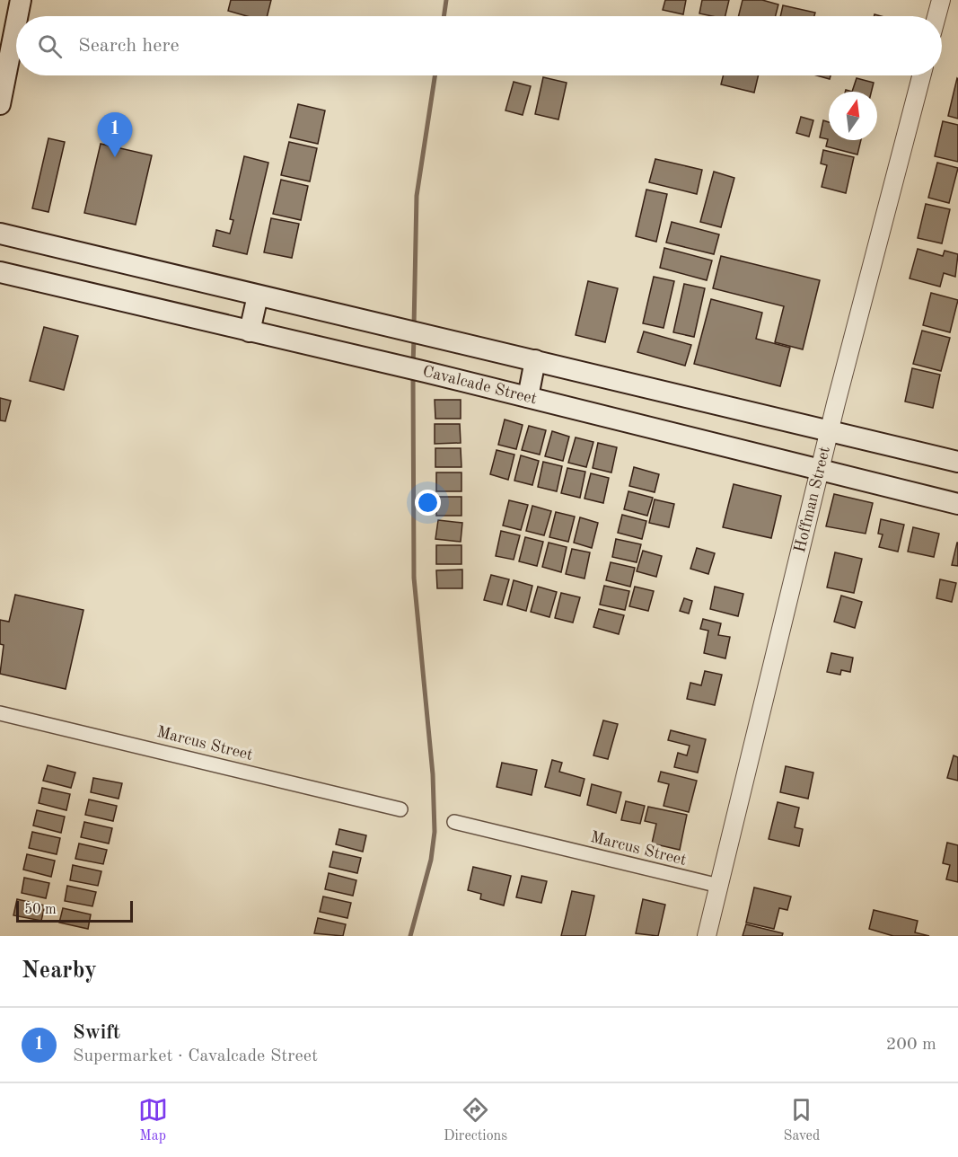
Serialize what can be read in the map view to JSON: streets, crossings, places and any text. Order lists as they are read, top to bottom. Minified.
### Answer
{"streets":{"main road":["Cavalcade Street"],"street":["Hoffman Street","Marcus Street"]},"crossings":[["Cavalcade Street","Hoffman Street"],["Hoffman Street","Marcus Street"]],"scale_bar":"50 m","north":"top","page":{"search":"Search here","pins":"1","scale":"50 m","heading":"Nearby","list":[{"mark":"1","name":"Swift","note":"Supermarket · Cavalcade Street","value":"200 m"}],"nav":["Map","Directions","Saved"]}}
